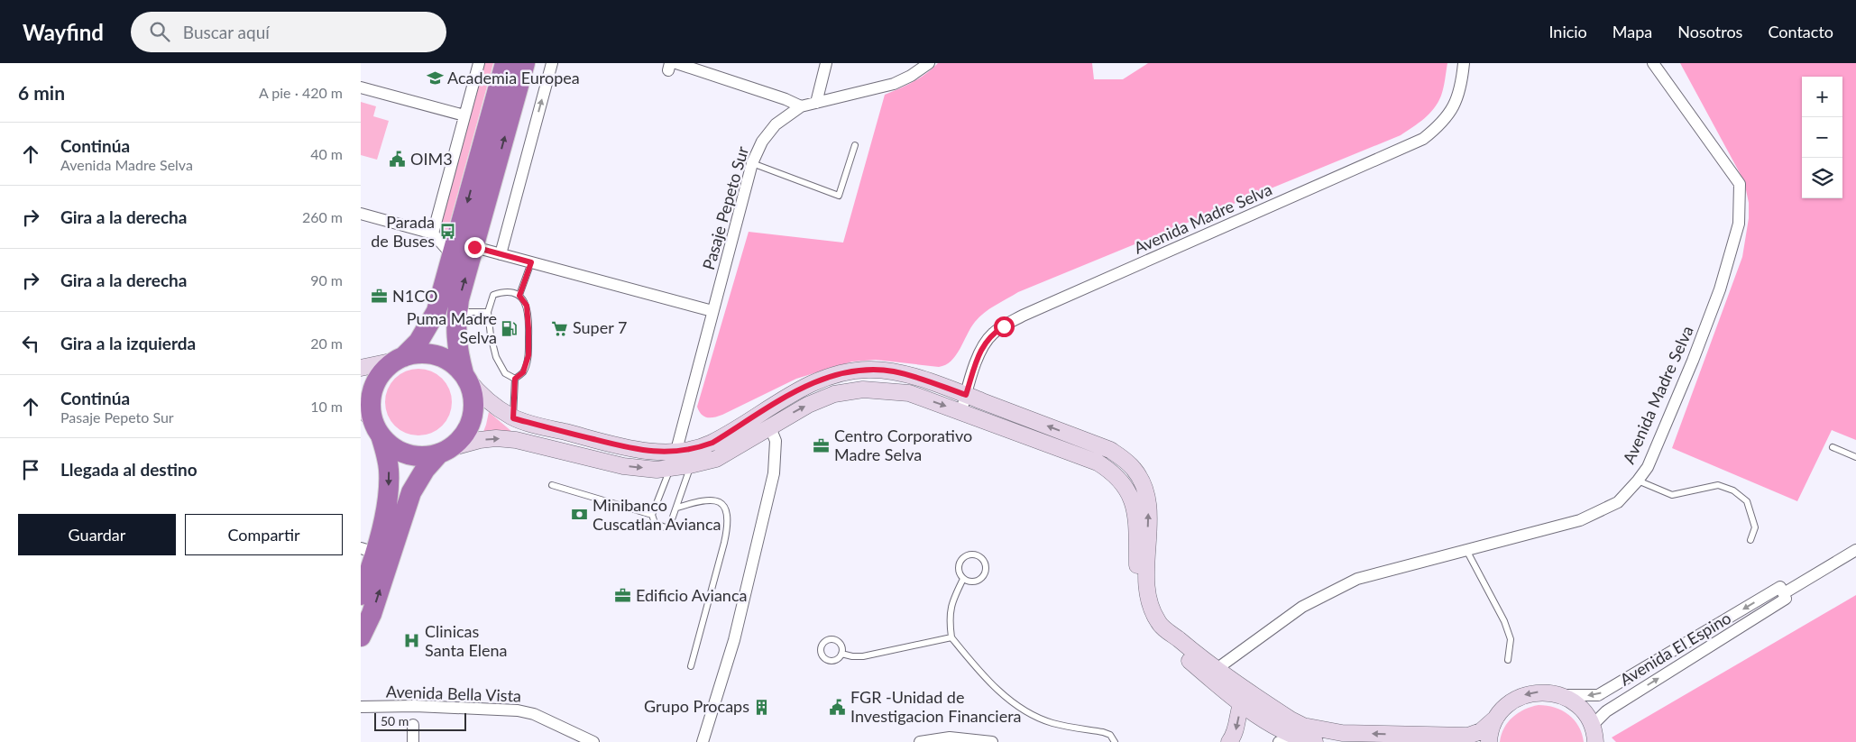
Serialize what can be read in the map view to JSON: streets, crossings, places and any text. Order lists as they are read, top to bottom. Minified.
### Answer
{"streets":{"street":["Pasaje Pepeto Sur","Avenida Madre Selva","Avenida El Espino","Avenida Bella Vista"]},"places":{"school or university":["Academia Europea"],"public building":["OIM3","FGR -Unidad de Investigacion Financiera"],"bus stop":["Parada de Buses"],"office":["N1CO","Centro Corporativo Madre Selva","Edificio Avianca"],"fuel station":["Puma Madre Selva"],"supermarket":["Super 7"],"bank":["Minibanco Cuscatlan Avianca"],"hospital":["Clinicas Santa Elena"],"building":["Grupo Procaps"]},"scale_bar":"50 m","page":{"header":"Wayfind","search":"Buscar aquí","nav":["Inicio","Mapa","Nosotros","Contacto"],"heading":["6 min","A pie · 420 m"],"map_buttons":["+","−"],"list":[["Continúa","Avenida Madre Selva","40 m"],["Gira a la derecha","260 m"],["Gira a la derecha","90 m"],["Gira a la izquierda","20 m"],["Continúa","Pasaje Pepeto Sur","10 m"],"Llegada al destino"],"buttons":["Guardar","Compartir"],"scale":"50 m"}}
